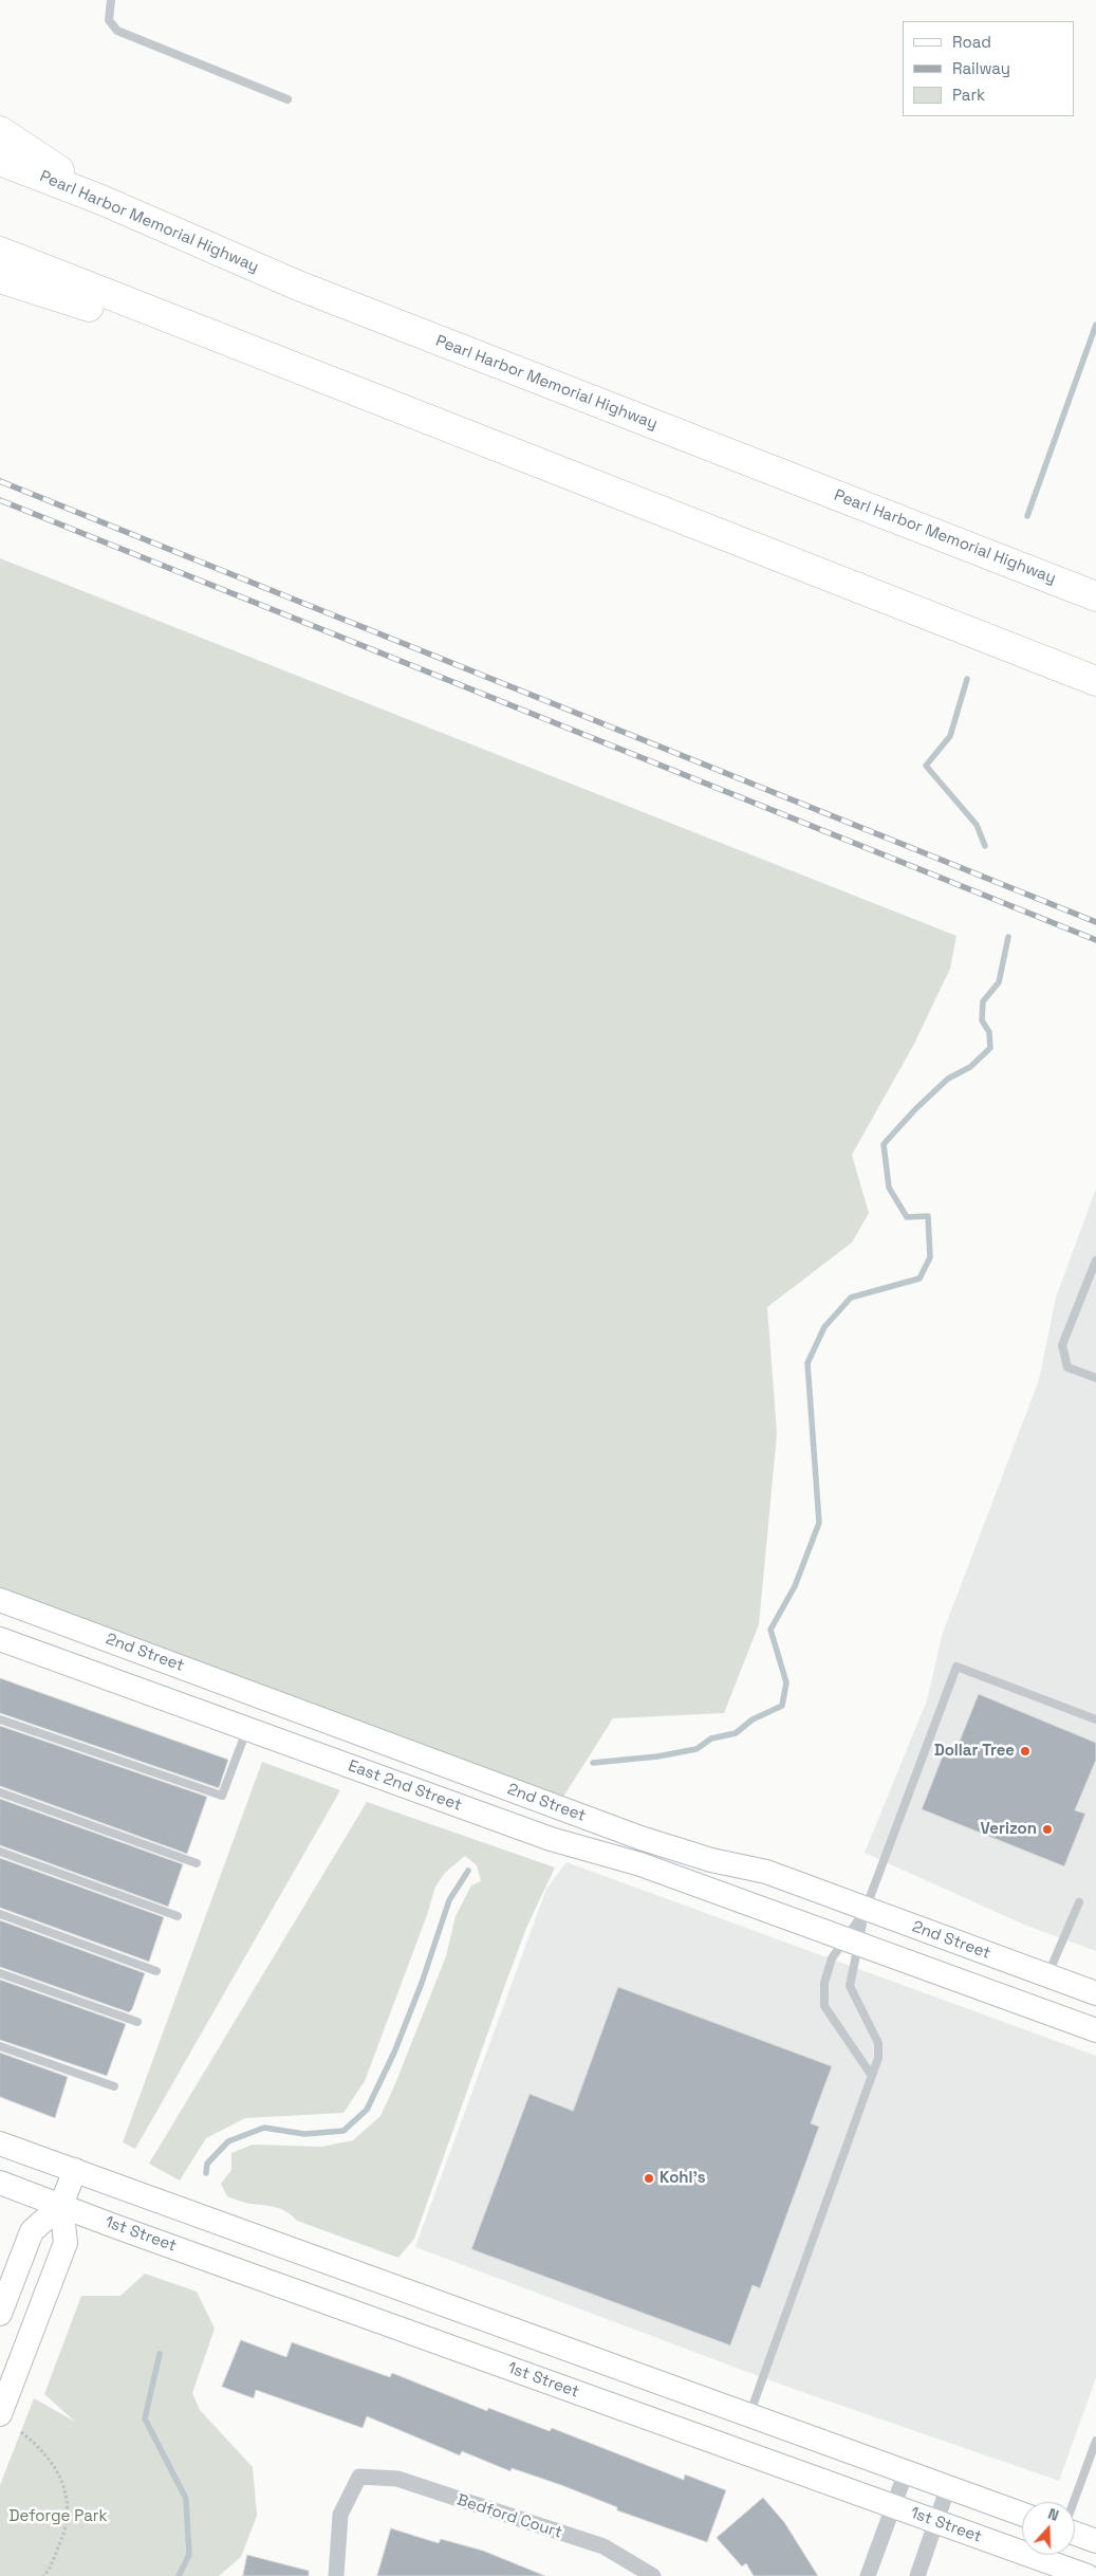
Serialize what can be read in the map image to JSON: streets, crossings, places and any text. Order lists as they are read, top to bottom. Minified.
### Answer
{"streets":{"highway":["Pearl Harbor Memorial Highway"],"street":["2nd Street","East 2nd Street","1st Street","Bedford Court"]},"parks":["Deforge Park"],"places":["Dollar Tree","Verizon","Kohl's"],"legend":["Road","Railway","Park"],"north":"top"}
